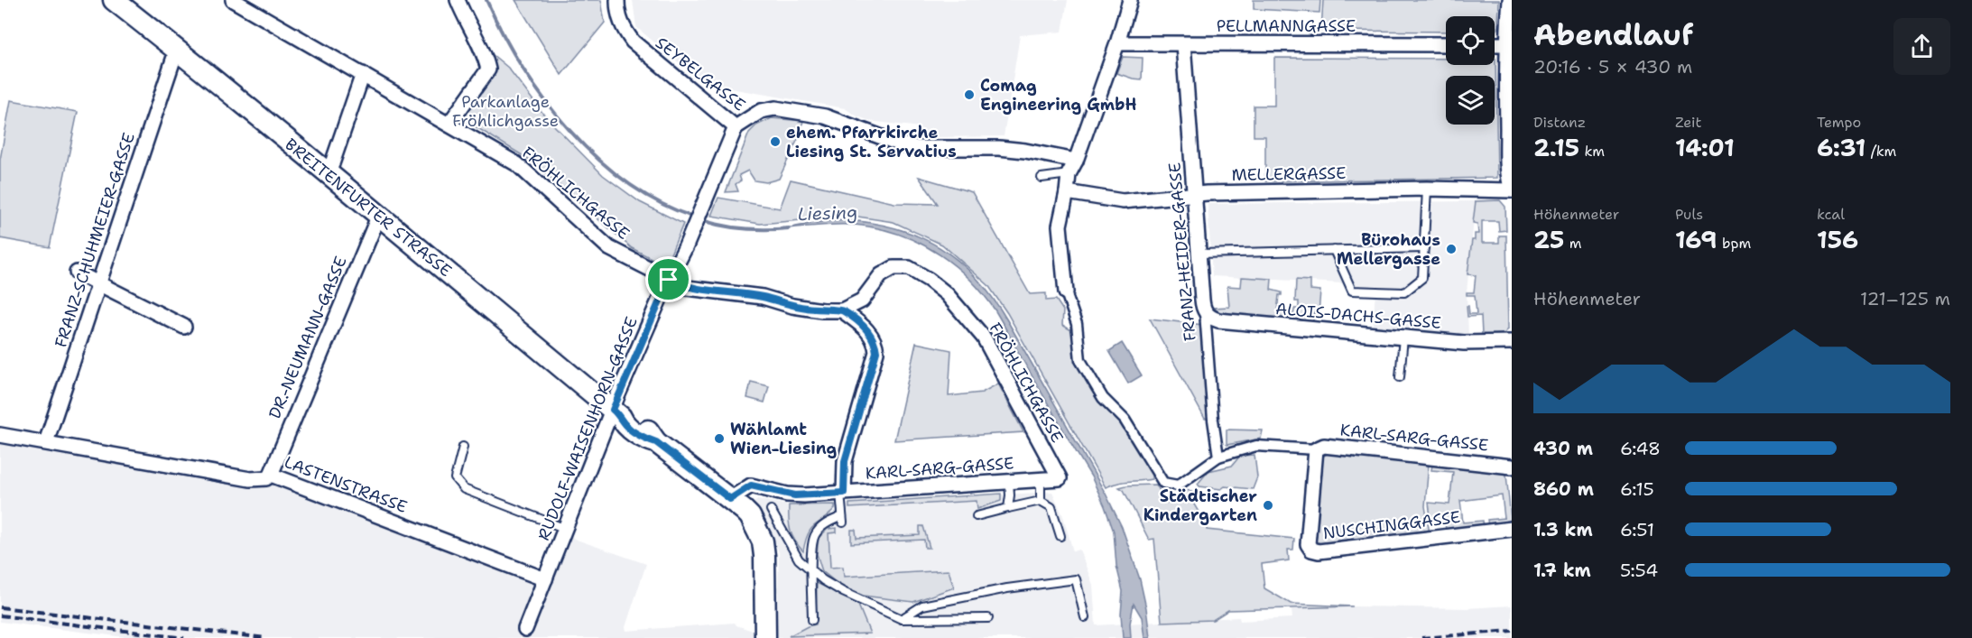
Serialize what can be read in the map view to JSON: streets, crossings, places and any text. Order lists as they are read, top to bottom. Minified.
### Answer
{"streets":{"main road":["BREITENFURTER STRASSE"],"street":["PELLMANNGASSE","SEYBELGASSE","MELLERGASSE","FRÖHLICHGASSE","FRANZ-SCHUHMEIER-GASSE","FRANZ-HEIDER-GASSE","ALOIS-DACHS-GASSE","DR.-NEUMANN-GASSE","RUDOLF-WAISENHORN-GASSE","KARL-SARG-GASSE","LASTENSTRASSE","NUSCHINGGASSE"]},"crossings":[["PELLMANNGASSE","FRANZ-HEIDER-GASSE"],["SEYBELGASSE","RUDOLF-WAISENHORN-GASSE"],["MELLERGASSE","FRANZ-HEIDER-GASSE"],["FRÖHLICHGASSE","RUDOLF-WAISENHORN-GASSE"],["FRÖHLICHGASSE","KARL-SARG-GASSE"],["BREITENFURTER STRASSE","FRANZ-SCHUHMEIER-GASSE"],["BREITENFURTER STRASSE","DR.-NEUMANN-GASSE"],["BREITENFURTER STRASSE","RUDOLF-WAISENHORN-GASSE"],["BREITENFURTER STRASSE","KARL-SARG-GASSE"],["FRANZ-SCHUHMEIER-GASSE","LASTENSTRASSE"],["FRANZ-HEIDER-GASSE","ALOIS-DACHS-GASSE"],["FRANZ-HEIDER-GASSE","KARL-SARG-GASSE"],["DR.-NEUMANN-GASSE","LASTENSTRASSE"],["RUDOLF-WAISENHORN-GASSE","LASTENSTRASSE"],["KARL-SARG-GASSE","NUSCHINGGASSE"]],"water":["Liesing"],"parks":["Parkanlage Fröhlichgasse"],"places":["Comag Engineering GmbH","ehem. Pfarrkirche Liesing St. Servatius","Bürohaus Mellergasse","Wählamt Wien-Liesing","Städtischer Kindergarten"],"page":{"heading":["Abendlauf","20:16 · 5 × 430 m"],"stats":[["Distanz","2.15 km"],["Zeit","14:01"],["Tempo","6:31 /km"],["Höhenmeter","25 m"],["Puls","169 bpm"],["kcal","156"]],"chart":["Höhenmeter","121–125 m"],"list":[{"name":"430 m","note":"6:48"},{"name":"860 m","note":"6:15"},{"name":"1.3 km","note":"6:51"},{"name":"1.7 km","note":"5:54"}]}}
